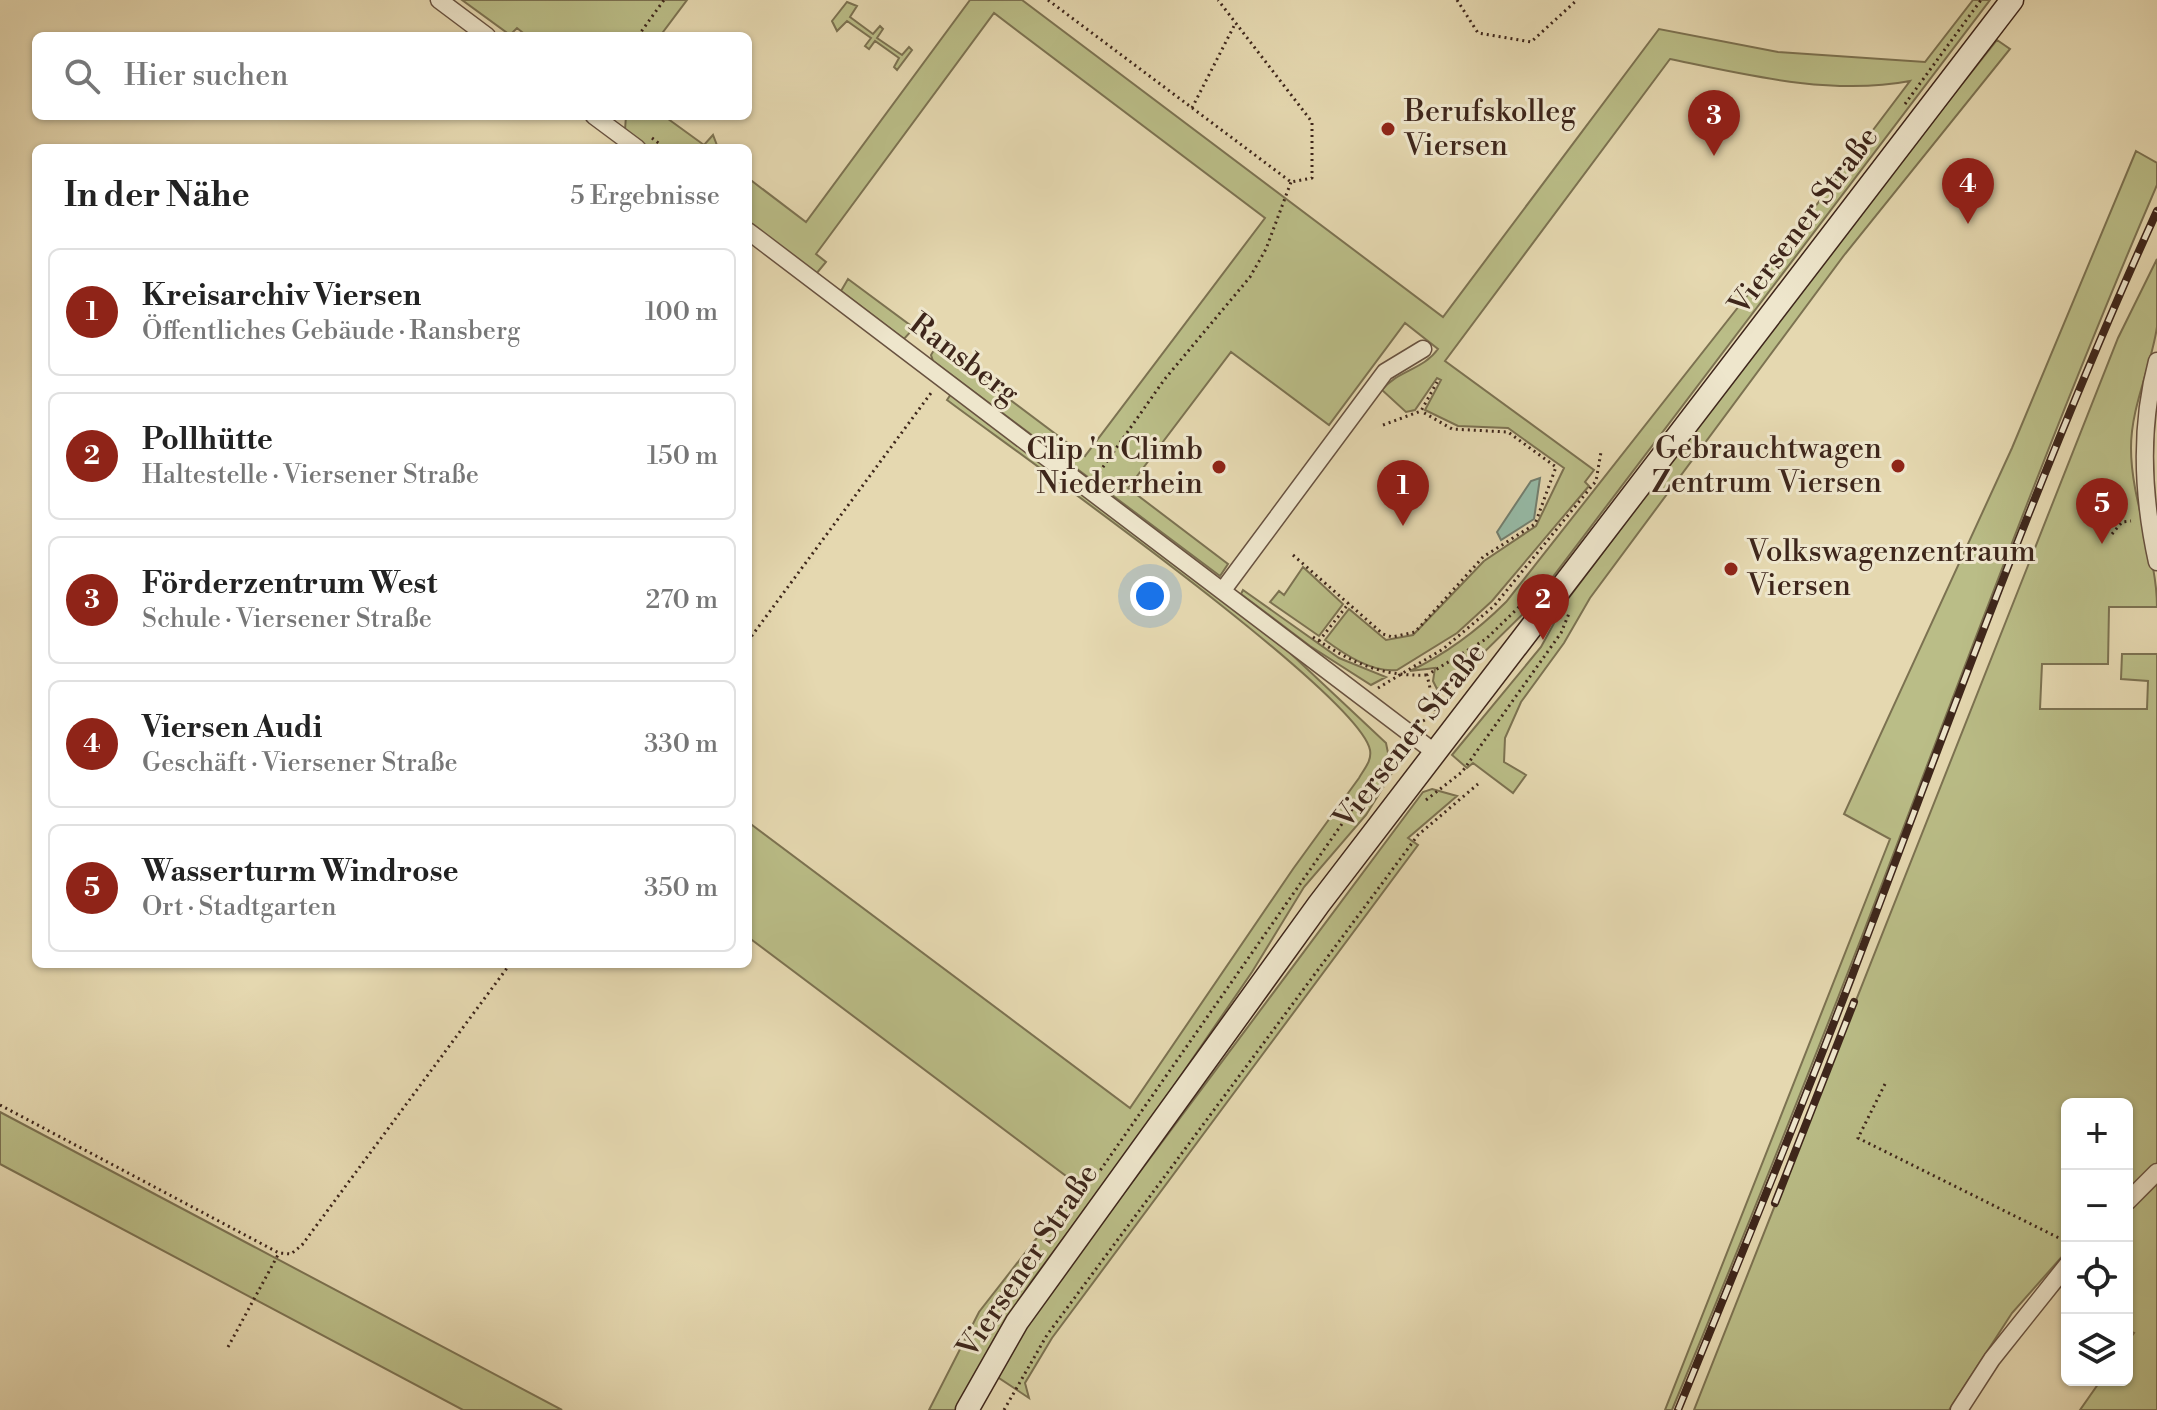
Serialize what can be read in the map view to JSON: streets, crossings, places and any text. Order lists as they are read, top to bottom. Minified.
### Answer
{"streets":{"main road":["Viersener Straße"],"street":["Ransberg"]},"crossings":[["Viersener Straße","Ransberg"]],"places":["Berufskolleg Viersen","Gebrauchtwagen Zentrum Viersen","Clip 'n Climb Niederrhein","Volkswagenzentraum Viersen"],"page":{"search":"Hier suchen","pins":["3","4","1","5","2"],"heading":["In der Nähe","5 Ergebnisse"],"list":[{"mark":"1","name":"Kreisarchiv Viersen","note":"Öffentliches Gebäude · Ransberg","value":"100 m"},{"mark":"2","name":"Pollhütte","note":"Haltestelle · Viersener Straße","value":"150 m"},{"mark":"3","name":"Förderzentrum West","note":"Schule · Viersener Straße","value":"270 m"},{"mark":"4","name":"Viersen Audi","note":"Geschäft · Viersener Straße","value":"330 m"},{"mark":"5","name":"Wasserturm Windrose","note":"Ort · Stadtgarten","value":"350 m"}],"map_buttons":["+","−"]}}
